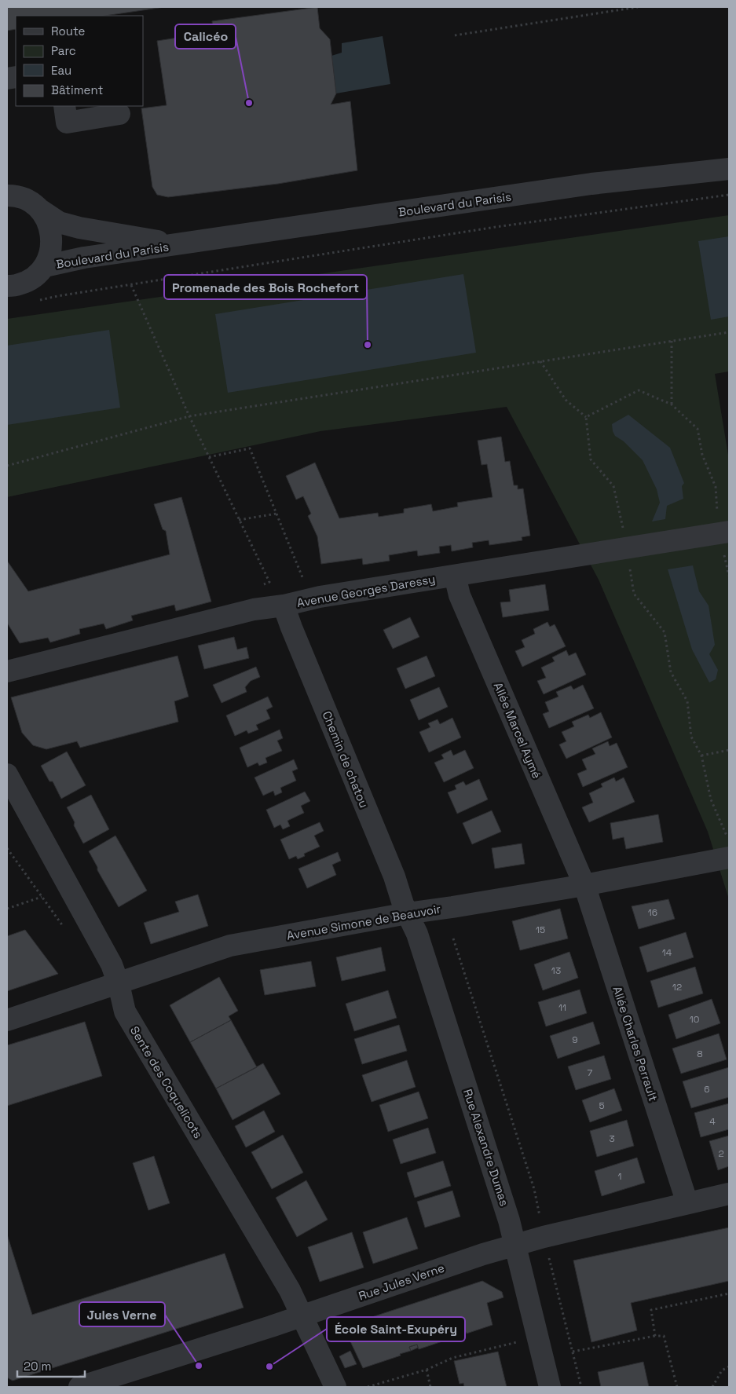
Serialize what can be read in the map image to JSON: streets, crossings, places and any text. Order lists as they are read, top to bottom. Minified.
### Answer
{"streets":{"street":["Boulevard du Parisis","Avenue Georges Daressy","Allée Marcel Aymé","Chemin de chatou","Avenue Simone de Beauvoir","Allée Charles Perrault","Sente des Coquelicots","Rue Alexandre Dumas","Rue Jules Verne"]},"crossings":[["Avenue Georges Daressy","Allée Marcel Aymé"],["Avenue Georges Daressy","Chemin de chatou"],["Allée Marcel Aymé","Avenue Simone de Beauvoir"],["Allée Marcel Aymé","Allée Charles Perrault"],["Chemin de chatou","Avenue Simone de Beauvoir"],["Chemin de chatou","Rue Alexandre Dumas"],["Avenue Simone de Beauvoir","Allée Charles Perrault"],["Avenue Simone de Beauvoir","Sente des Coquelicots"],["Avenue Simone de Beauvoir","Rue Alexandre Dumas"],["Allée Charles Perrault","Rue Jules Verne"],["Sente des Coquelicots","Rue Jules Verne"],["Rue Alexandre Dumas","Rue Jules Verne"]],"places":["Calicéo","Promenade des Bois Rochefort","Jules Verne","École Saint-Exupéry"],"house_numbers":["16","15","14","13","12","11","10","9","8","7","6","5","4","3","2","1"],"legend":["Route","Parc","Eau","Bâtiment"],"scale_bar":"20 m"}
